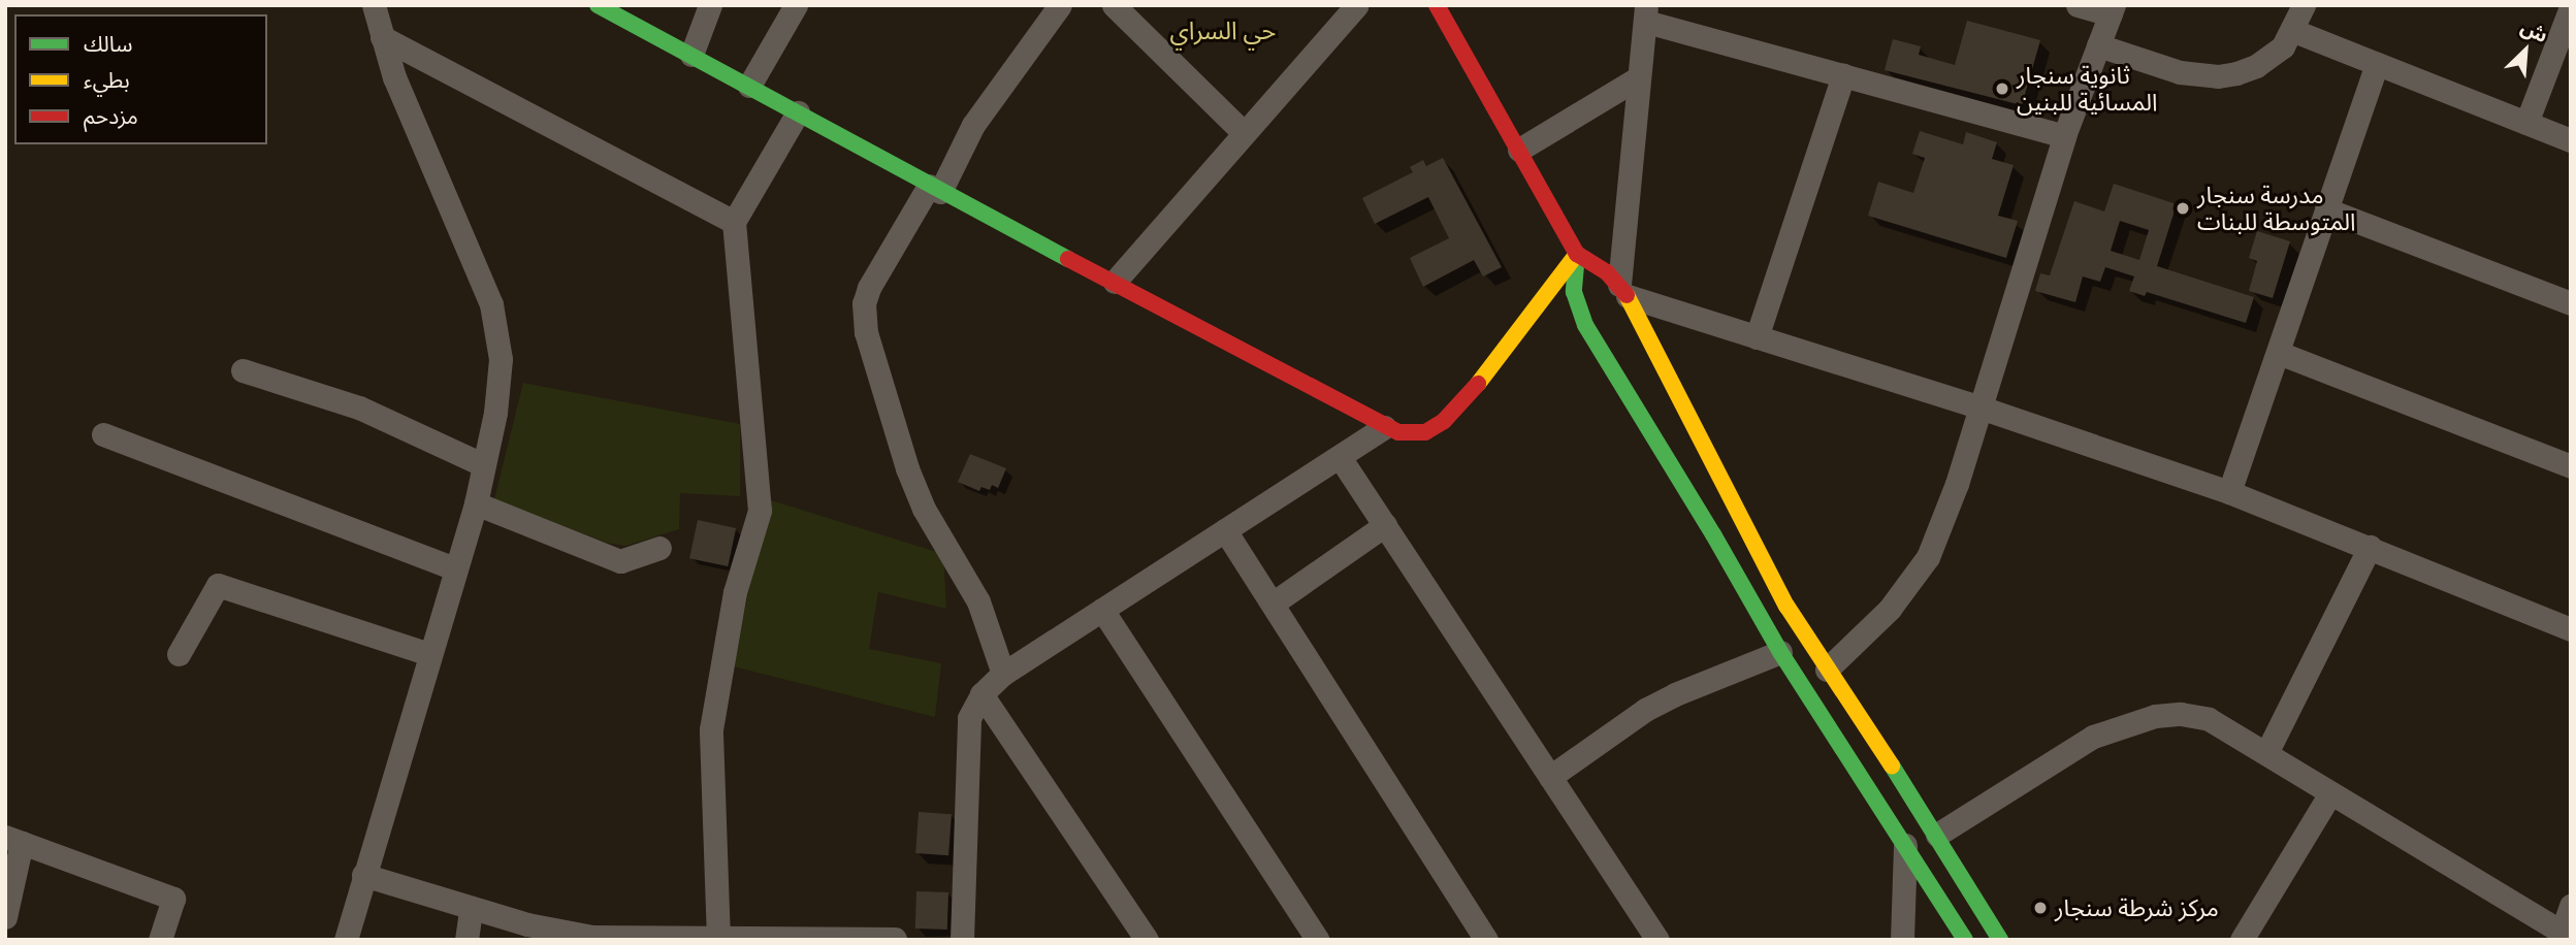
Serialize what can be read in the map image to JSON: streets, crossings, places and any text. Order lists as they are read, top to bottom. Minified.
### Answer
{"districts":["حي السراي"],"places":["ثانوية سنجار المسائية للبنين","مدرسة سنجار المتوسطة للبنات","مركز شرطة سنجار"],"legend":["سالك","بطيء","مزدحم"],"north":"top right"}
